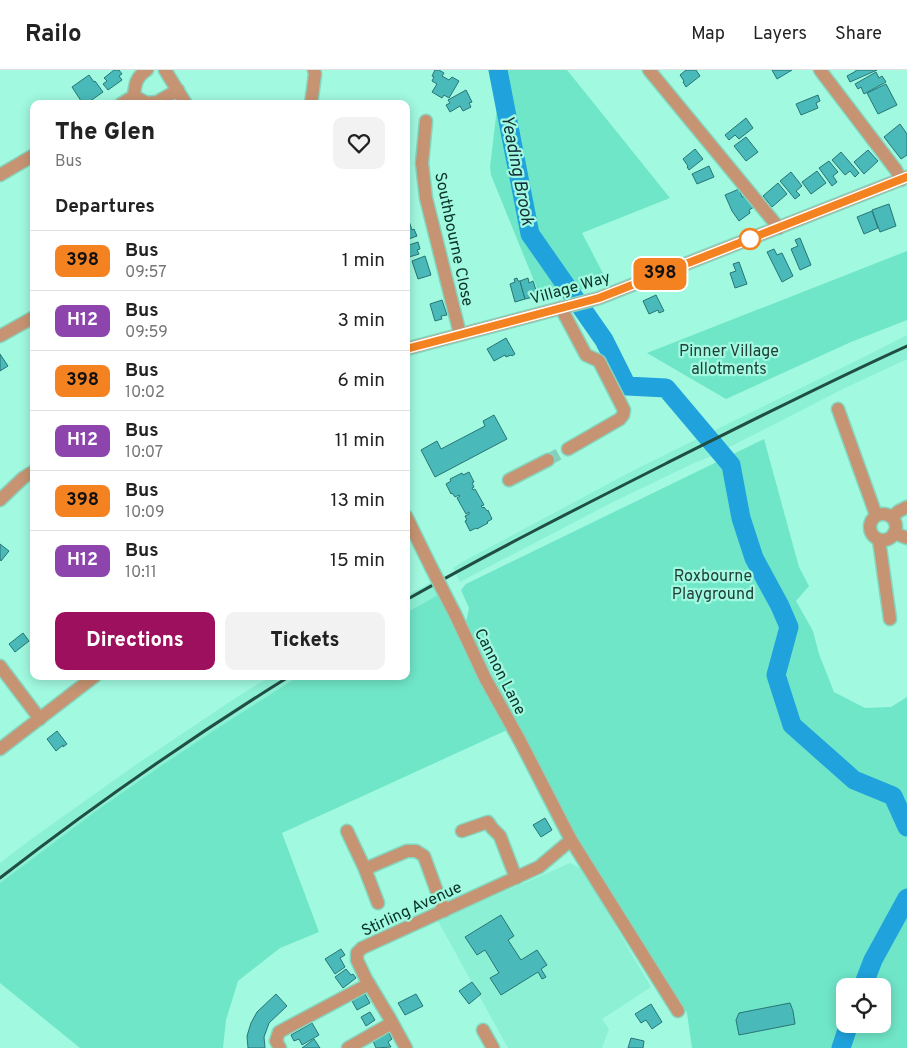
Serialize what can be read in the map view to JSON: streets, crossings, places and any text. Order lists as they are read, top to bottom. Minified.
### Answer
{"streets":{"street":["Southbourne Close","Village Way","Cannon Lane","Stirling Avenue"]},"crossings":[["Southbourne Close","Village Way"],["Cannon Lane","Stirling Avenue"]],"water":["Yeading Brook"],"parks":["Pinner Village allotments","Roxbourne Playground"],"lines":["bus line 398"],"page":{"header":"Railo","nav":["Map","Layers","Share"],"on_map":"398","heading":[["The Glen","Bus"],"Departures"],"list":[{"mark":"398","name":"Bus","note":"09:57","value":"1 min"},{"mark":"H12","name":"Bus","note":"09:59","value":"3 min"},{"mark":"398","name":"Bus","note":"10:02","value":"6 min"},{"mark":"H12","name":"Bus","note":"10:07","value":"11 min"},{"mark":"398","name":"Bus","note":"10:09","value":"13 min"},{"mark":"H12","name":"Bus","note":"10:11","value":"15 min"}],"buttons":["Directions","Tickets"]}}
